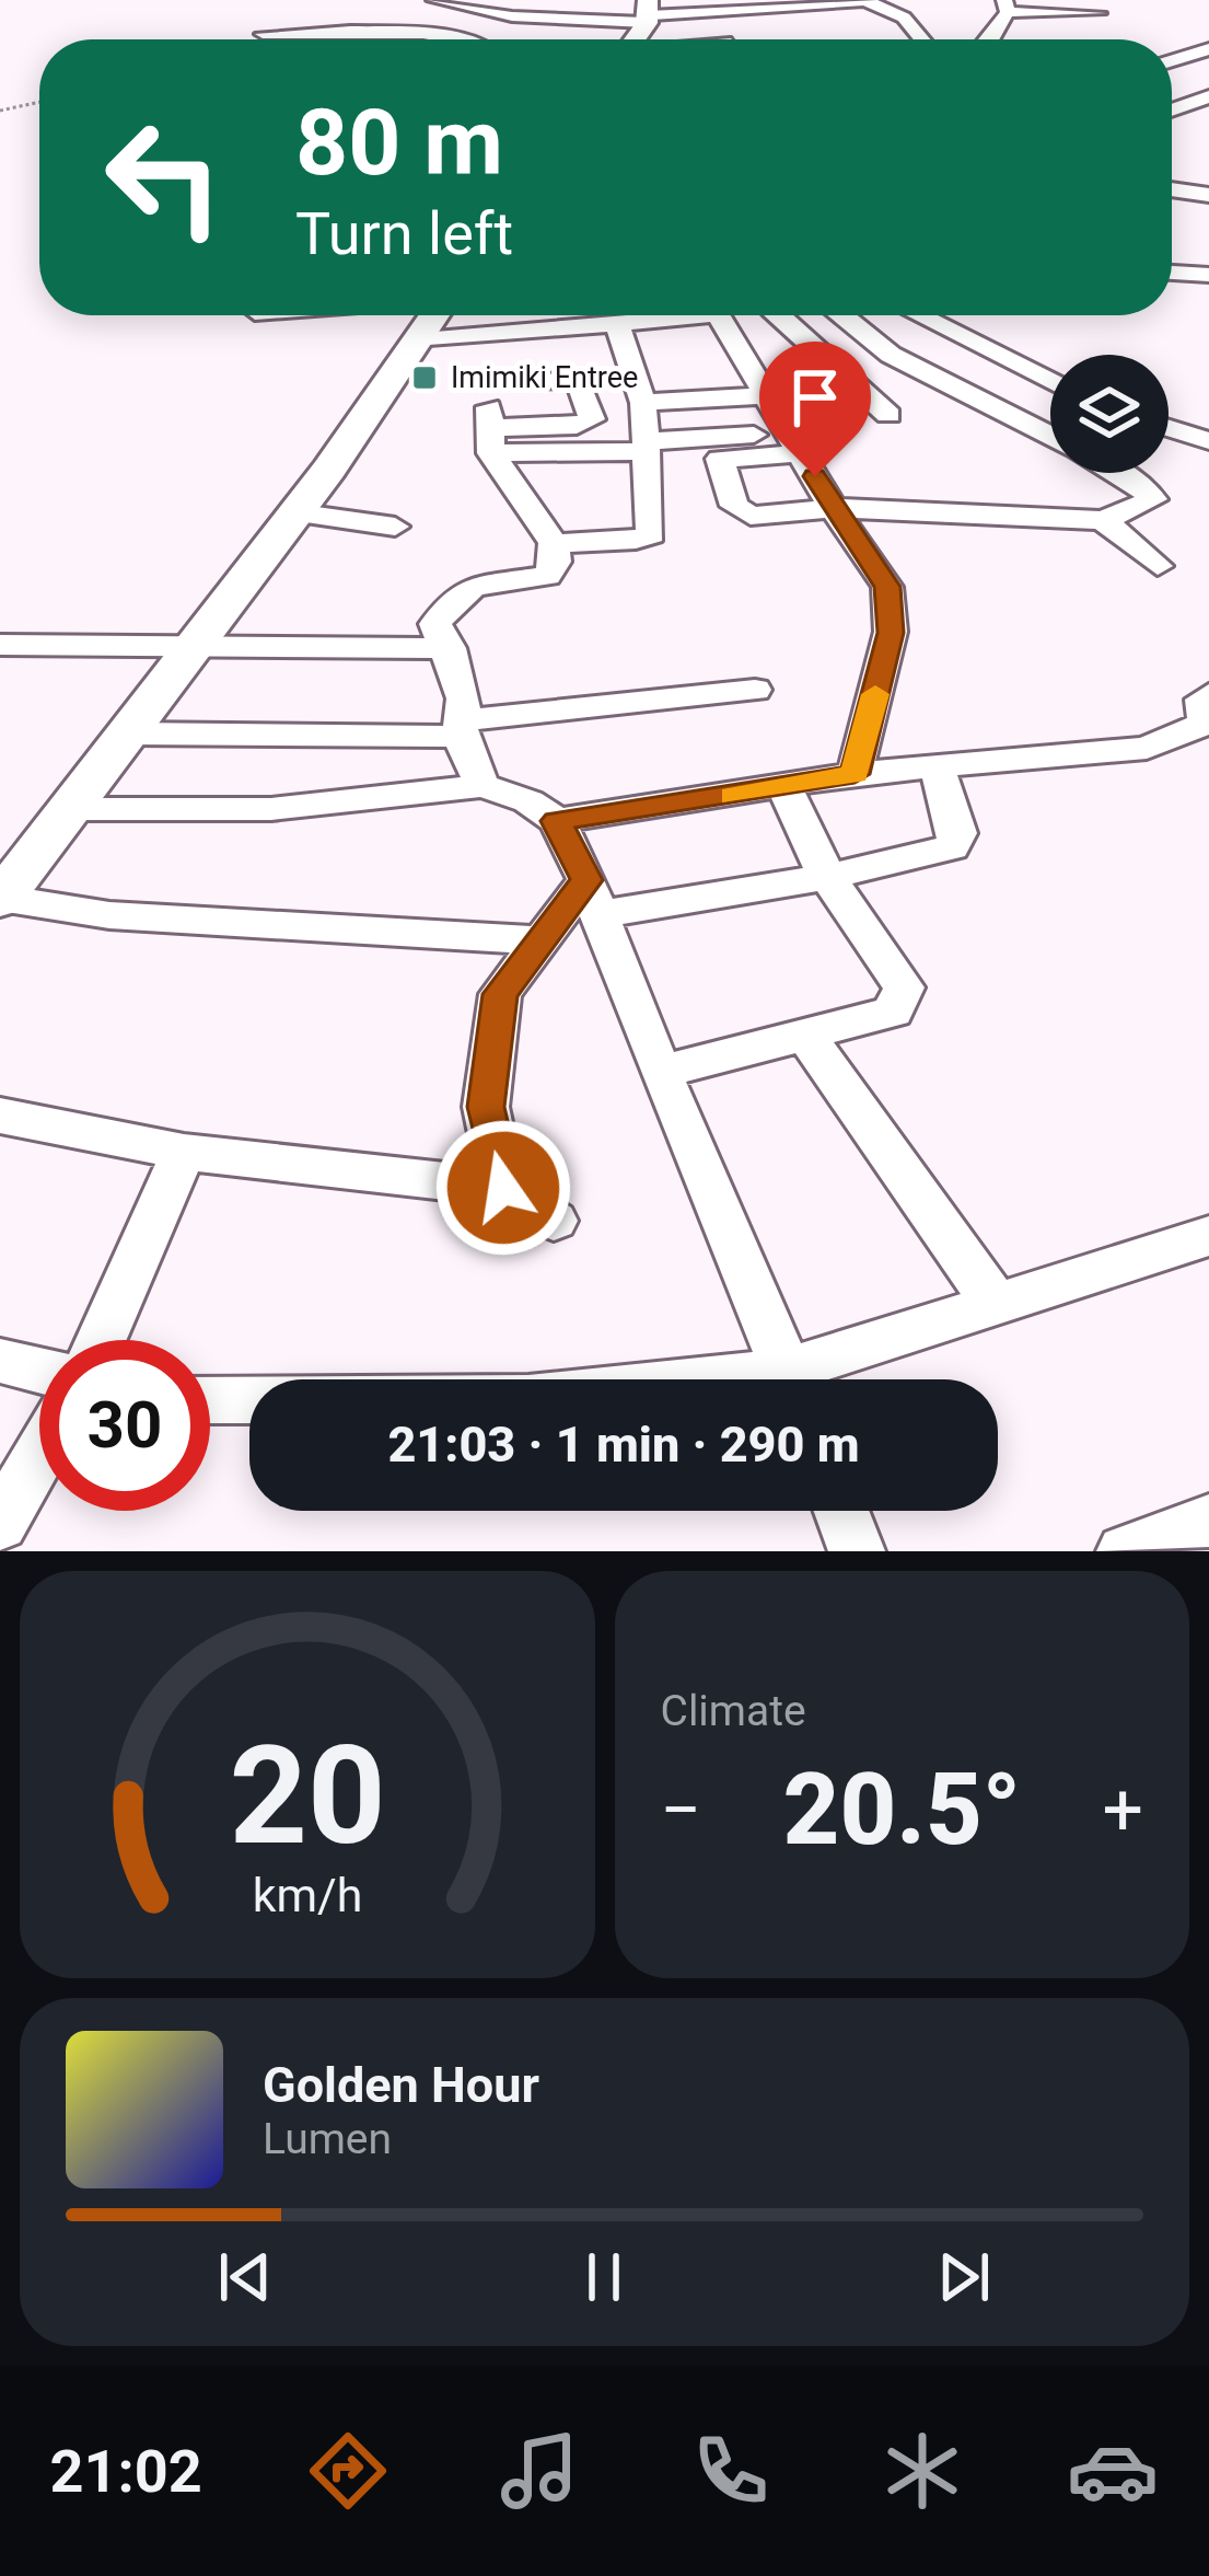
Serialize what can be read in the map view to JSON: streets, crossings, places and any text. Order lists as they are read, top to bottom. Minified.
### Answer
{"places":{"transit":["Imimiki Entree"]},"page":{"turn":["80 m","Turn left"],"limit":"30","trip":"21:03 · 1 min · 290 m","tile":"Climate","heat":["−","20.5°","+"],"song":["Golden Hour","Lumen"],"tabs":"21:02","gauge":["20","km/h"]}}
